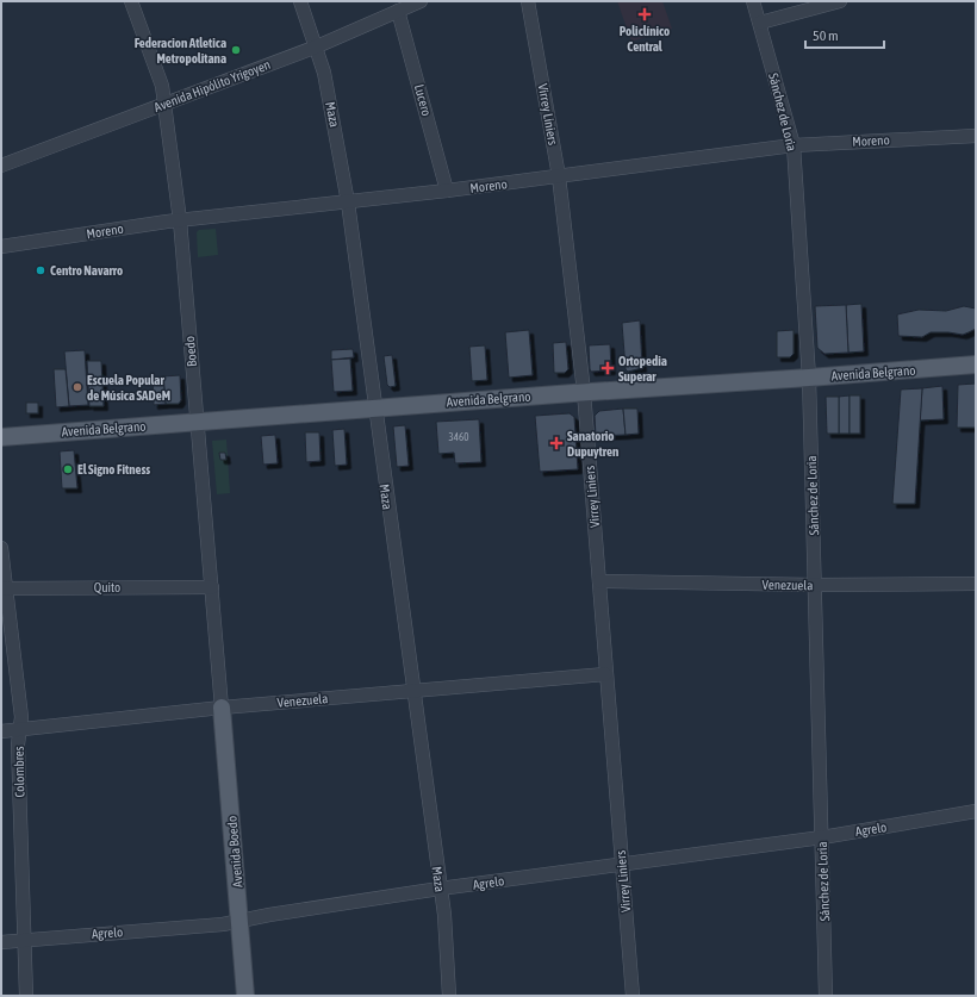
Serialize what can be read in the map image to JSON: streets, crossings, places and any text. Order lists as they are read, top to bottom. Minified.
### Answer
{"streets":{"main road":["Avenida Belgrano","Avenida Boedo"],"street":["Avenida Hipólito Yrigoyen","Lucero","Sánchez de Loria","Maza","Virrey Liniers","Moreno","Boedo","Venezuela","Quito","Colombres","Agrelo"]},"crossings":[["Avenida Hipólito Yrigoyen","Lucero"],["Avenida Hipólito Yrigoyen","Maza"],["Avenida Hipólito Yrigoyen","Boedo"],["Lucero","Moreno"],["Sánchez de Loria","Moreno"],["Sánchez de Loria","Avenida Belgrano"],["Sánchez de Loria","Venezuela"],["Sánchez de Loria","Agrelo"],["Maza","Moreno"],["Maza","Avenida Belgrano"],["Maza","Venezuela"],["Maza","Agrelo"],["Virrey Liniers","Moreno"],["Virrey Liniers","Avenida Belgrano"],["Virrey Liniers","Venezuela"],["Virrey Liniers","Agrelo"],["Moreno","Boedo"],["Boedo","Avenida Belgrano"],["Boedo","Venezuela"],["Boedo","Quito"],["Boedo","Avenida Boedo"],["Venezuela","Colombres"],["Venezuela","Avenida Boedo"],["Quito","Colombres"],["Colombres","Agrelo"],["Agrelo","Avenida Boedo"]],"places":{"health":["Policlínico Central","Ortopedia Superar","Sanatorio Dupuytren"],"other":["Federacion Atletica Metropolitana","Centro Navarro","Escuela Popular de Música SADeM","El Signo Fitness"]},"house_numbers":["3460"],"scale_bar":"50 m"}
